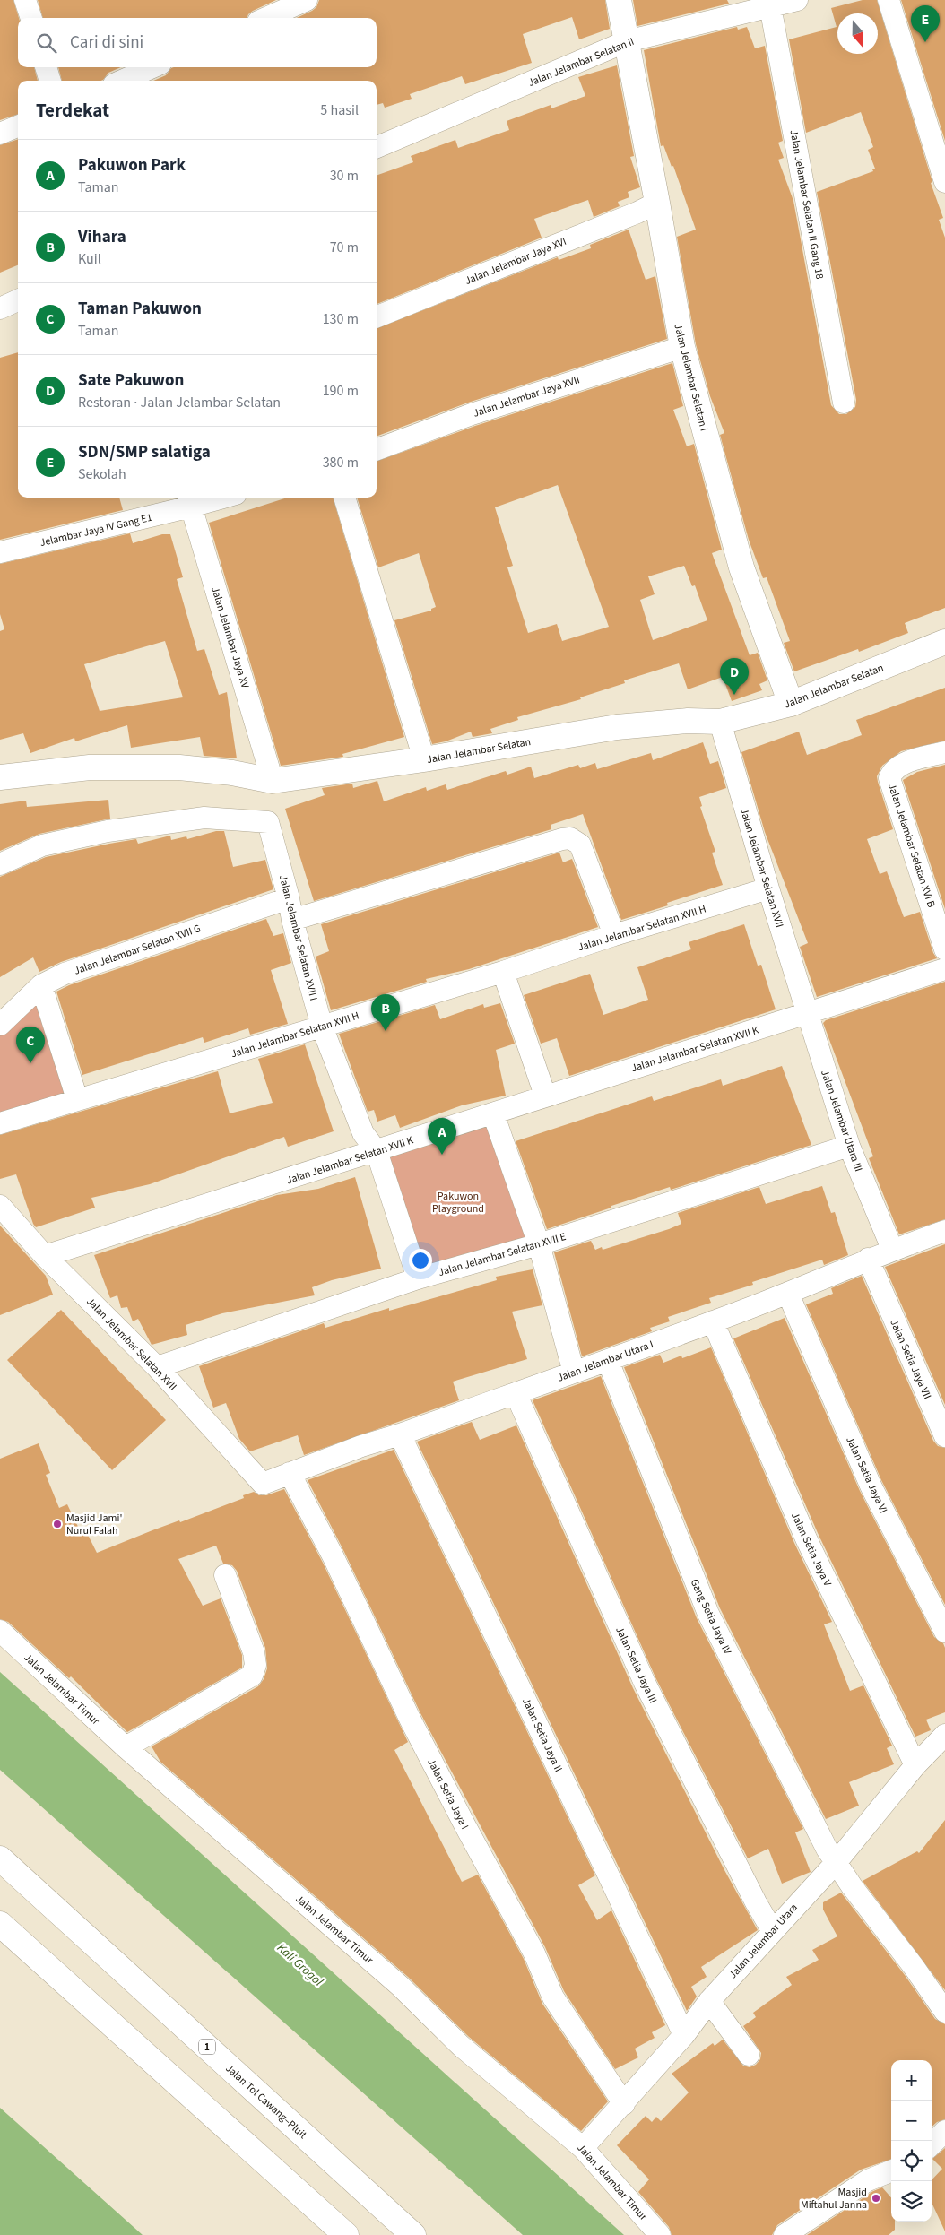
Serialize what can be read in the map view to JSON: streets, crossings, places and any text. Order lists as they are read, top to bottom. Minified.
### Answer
{"streets":{"main road":["Jalan Jelambar Selatan I","Jalan Jelambar Selatan","1","Jalan Tol Cawang–Pluit"],"street":["Jalan Jelambar Selatan II","Jalan Jelambar Selatan II Gang 18","Jalan Jelambar Jaya XVI","Jalan Jelambar Jaya XVII","Jelambar Jaya IV Gang E1","Jalan Jelambar Jaya XV","Jalan Jelambar Selatan XVI B","Jalan Jelambar Selatan XVII","Jalan Jelambar Selatan XVII H","Jalan Jelambar Selatan XVII I","Jalan Jelambar Selatan XVII G","Jalan Jelambar Selatan XVII K","Jalan Jelambar Utara III","Jalan Jelambar Selatan XVII E","Jalan Setia Jaya VII","Jalan Jelambar Utara I","Jalan Setia Jaya VI","Jalan Setia Jaya V","Gang Setia Jaya IV","Jalan Setia Jaya III","Jalan Jelambar Timur","Jalan Setia Jaya II","Jalan Setia Jaya I","Jalan Jelambar Utara"]},"crossings":[["Jalan Jelambar Selatan II","Jalan Jelambar Selatan II Gang 18"],["Jalan Jelambar Selatan II","Jalan Jelambar Selatan I"],["Jalan Jelambar Jaya XVI","Jalan Jelambar Selatan I"],["Jalan Jelambar Selatan I","Jalan Jelambar Jaya XVII"],["Jalan Jelambar Selatan I","Jalan Jelambar Selatan"],["Jelambar Jaya IV Gang E1","Jalan Jelambar Jaya XV"],["Jalan Jelambar Jaya XV","Jalan Jelambar Selatan"],["Jalan Jelambar Selatan","Jalan Jelambar Selatan XVII"],["Jalan Jelambar Selatan XVII","Jalan Jelambar Selatan XVII H"],["Jalan Jelambar Selatan XVII","Jalan Jelambar Selatan XVII K"],["Jalan Jelambar Selatan XVII","Jalan Jelambar Utara III"],["Jalan Jelambar Selatan XVII","Jalan Jelambar Selatan XVII E"],["Jalan Jelambar Selatan XVII","Jalan Jelambar Utara I"],["Jalan Jelambar Selatan XVII H","Jalan Jelambar Selatan XVII I"],["Jalan Jelambar Selatan XVII I","Jalan Jelambar Selatan XVII G"],["Jalan Jelambar Selatan XVII I","Jalan Jelambar Selatan XVII K"],["Jalan Jelambar Selatan XVII I","Jalan Jelambar Selatan XVII E"],["Jalan Jelambar Selatan XVII K","Jalan Jelambar Utara III"],["Jalan Jelambar Utara III","Jalan Jelambar Selatan XVII E"],["Jalan Jelambar Utara III","Jalan Jelambar Utara I"],["Jalan Setia Jaya VII","Jalan Jelambar Utara I"],["Jalan Jelambar Utara I","Jalan Setia Jaya VI"],["Jalan Jelambar Utara I","Jalan Setia Jaya V"],["Jalan Jelambar Utara I","Gang Setia Jaya IV"],["Jalan Jelambar Utara I","Jalan Setia Jaya III"],["Jalan Jelambar Utara I","Jalan Setia Jaya II"],["Jalan Jelambar Utara I","Jalan Setia Jaya I"],["Jalan Setia Jaya V","Jalan Jelambar Utara"],["Gang Setia Jaya IV","Jalan Jelambar Utara"],["Jalan Setia Jaya III","Jalan Jelambar Utara"],["Jalan Jelambar Timur","Jalan Jelambar Utara"],["Jalan Setia Jaya II","Jalan Jelambar Utara"],["Jalan Setia Jaya I","Jalan Jelambar Utara"]],"water":["Kali Grogol"],"parks":["Pakuwon Playground"],"places":["Masjid Jami' Nurul Falah","Masjid Miftahul Janna"],"north":"bottom","page":{"pins":["E","D","B","C","A"],"search":"Cari di sini","heading":["Terdekat","5 hasil"],"list":[{"mark":"A","name":"Pakuwon Park","note":"Taman","value":"30 m"},{"mark":"B","name":"Vihara","note":"Kuil","value":"70 m"},{"mark":"C","name":"Taman Pakuwon","note":"Taman","value":"130 m"},{"mark":"D","name":"Sate Pakuwon","note":"Restoran · Jalan Jelambar Selatan","value":"190 m"},{"mark":"E","name":"SDN/SMP salatiga","note":"Sekolah","value":"380 m"}],"map_buttons":["+","−"]}}
